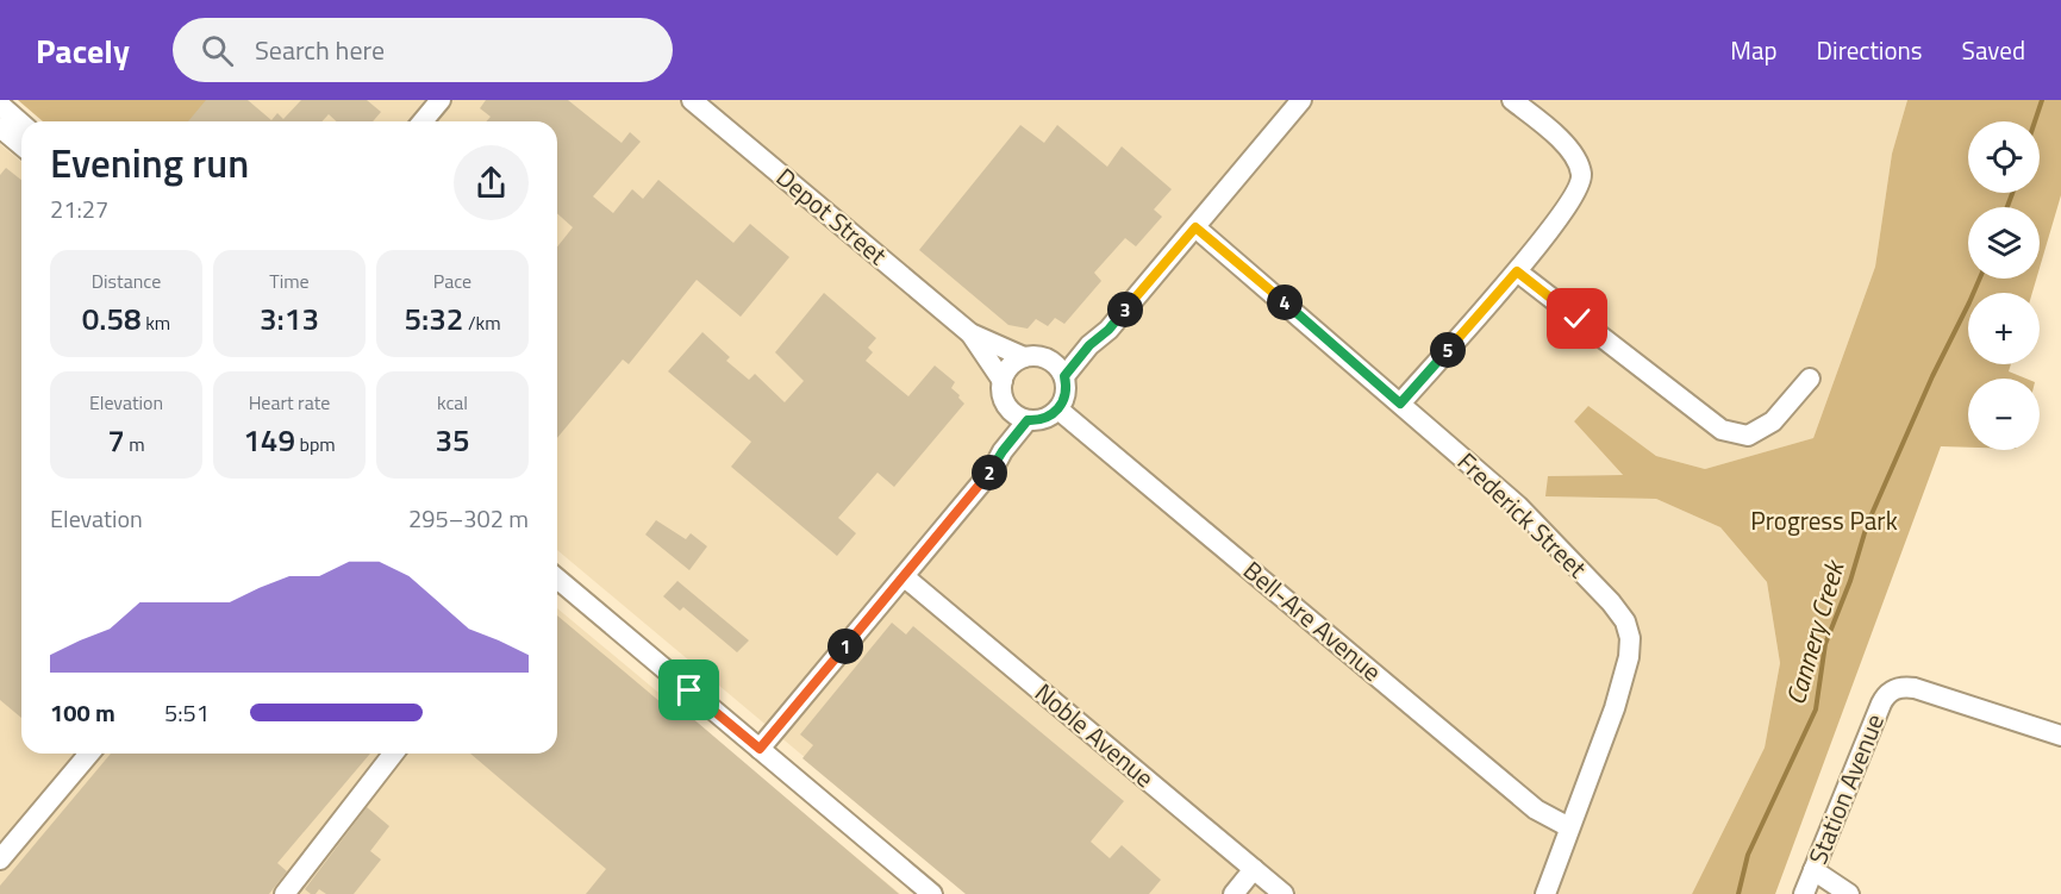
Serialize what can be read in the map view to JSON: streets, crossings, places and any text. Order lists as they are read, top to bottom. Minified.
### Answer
{"streets":{"street":["Depot Street","Frederick Street","Bell-Are Avenue","Noble Avenue","Station Avenue"]},"crossings":[["Depot Street","Bell-Are Avenue"],["Frederick Street","Bell-Are Avenue"]],"water":["Cannery Creek"],"parks":["Progress Park"],"page":{"header":"Pacely","search":"Search here","nav":["Map","Directions","Saved"],"map_buttons":["+","−"],"heading":["Evening run","21:27"],"stats":[["Distance","0.58 km"],["Time","3:13"],["Pace","5:32 /km"],["Elevation","7 m"],["Heart rate","149 bpm"],["kcal","35"]],"pins":["4","3","5","2","1"],"chart":["Elevation","295–302 m"],"list":[{"name":"100 m","note":"5:51"}]}}
